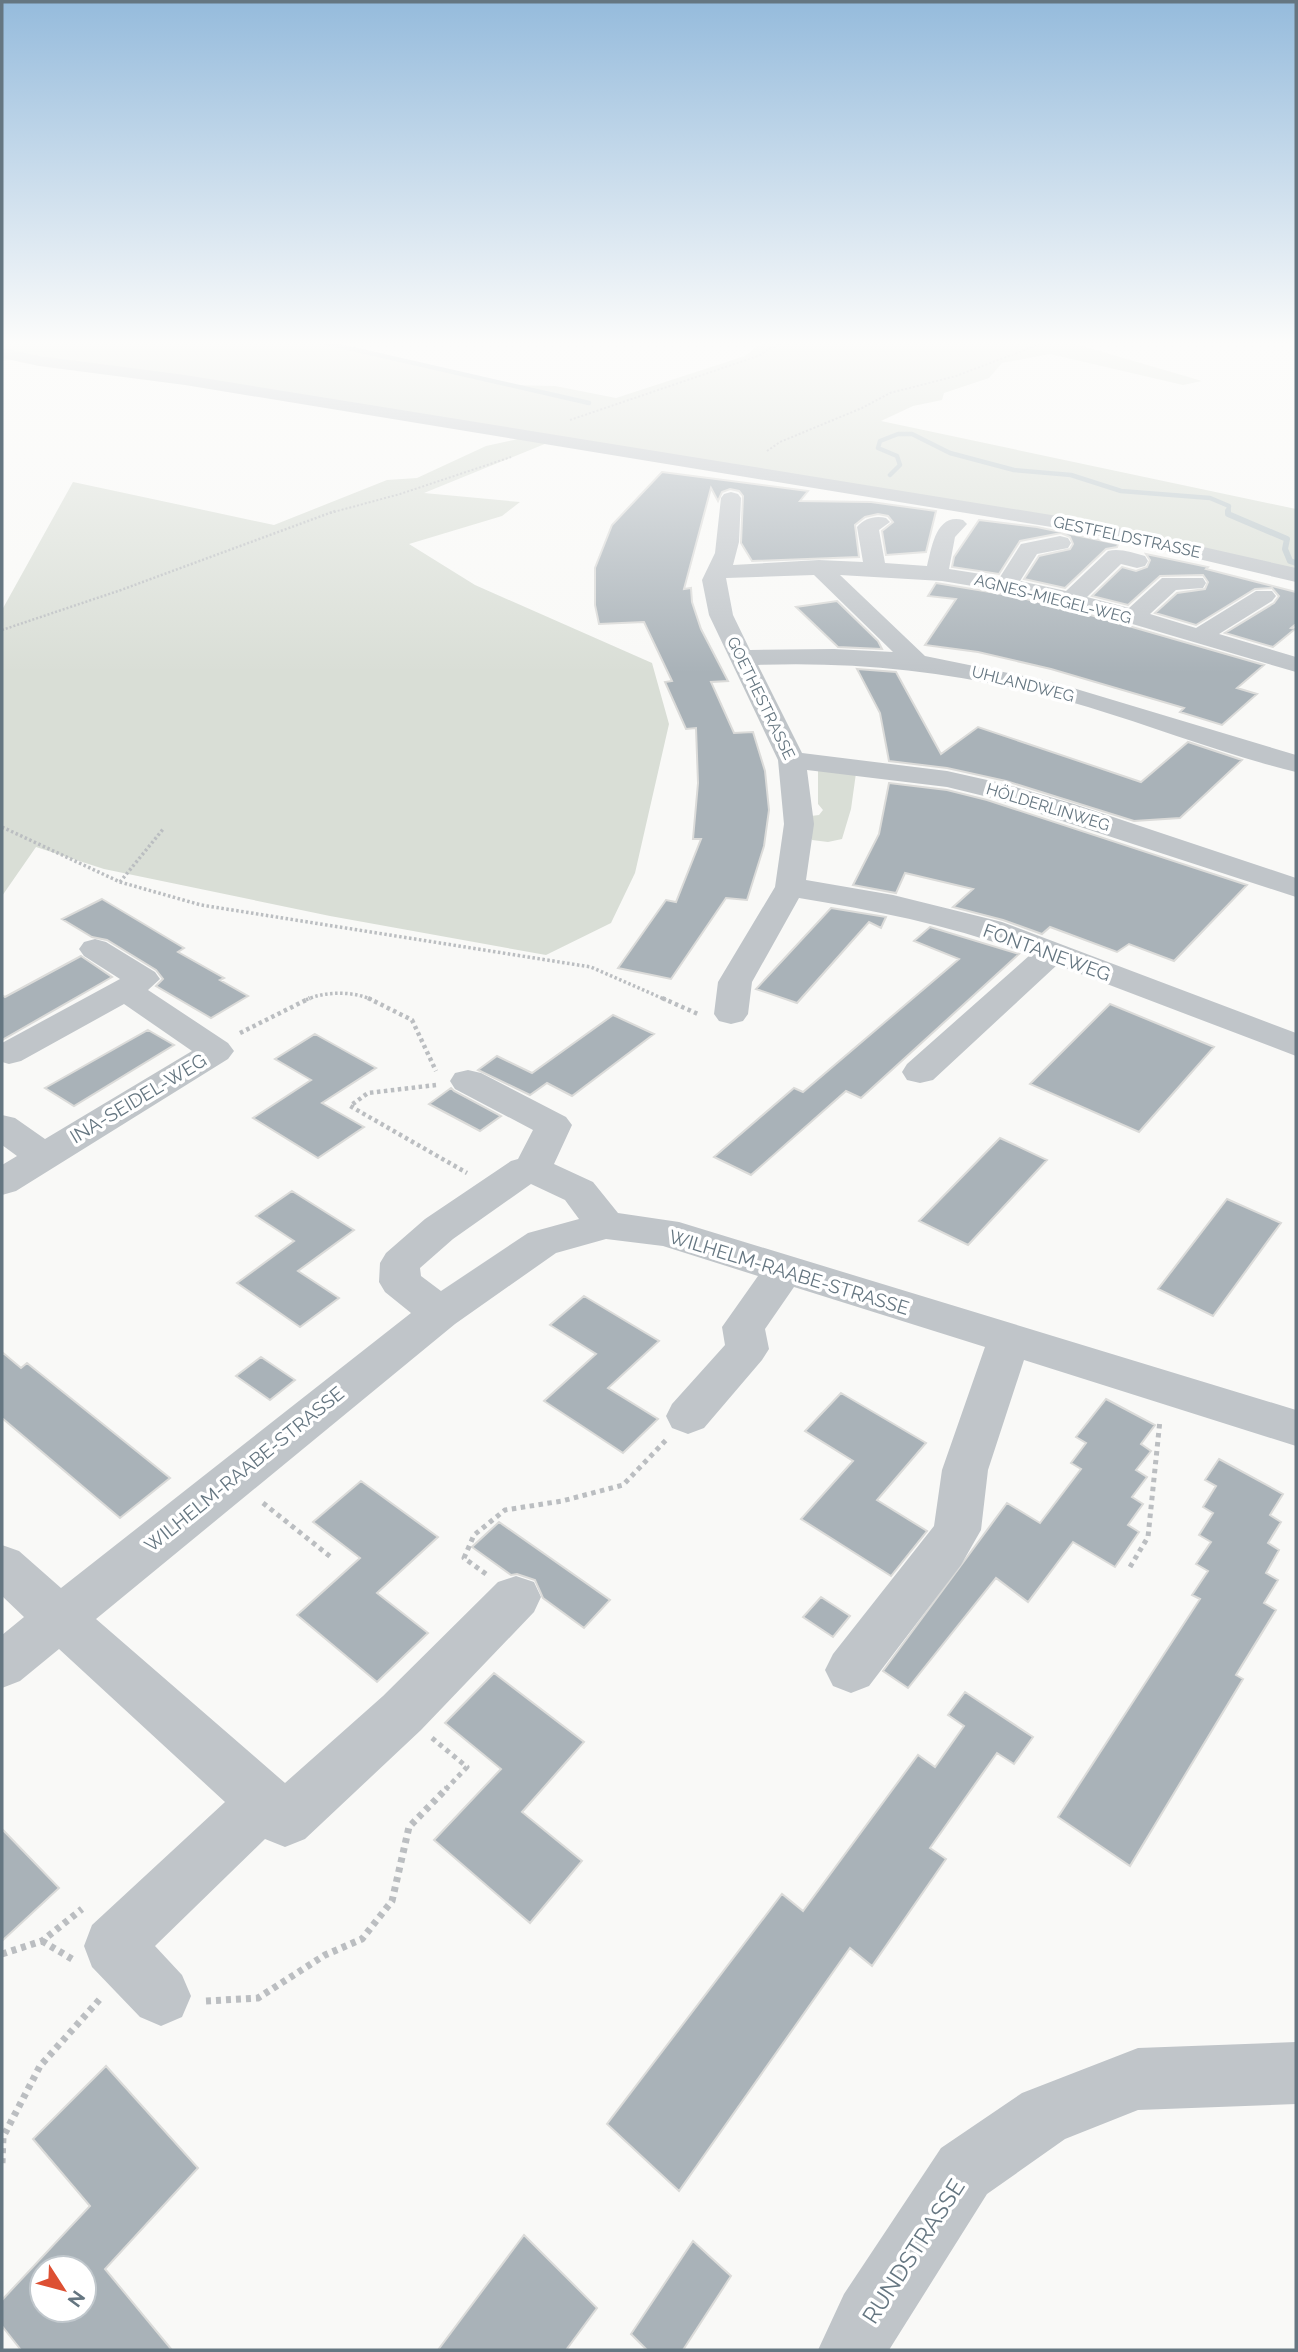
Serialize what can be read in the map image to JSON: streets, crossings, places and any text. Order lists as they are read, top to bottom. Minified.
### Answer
{"streets":{"street":["GESTFELDSTRASSE","AGNES-MIEGEL-WEG","UHLANDWEG","GOETHESTRASSE","HÖLDERLINWEG","FONTANEWEG","INA-SEIDEL-WEG","WILHELM-RAABE-STRASSE","RUNDSTRASSE"]},"crossings":[["AGNES-MIEGEL-WEG","GOETHESTRASSE"],["UHLANDWEG","GOETHESTRASSE"],["GOETHESTRASSE","HÖLDERLINWEG"],["GOETHESTRASSE","FONTANEWEG"]],"north":"bottom right"}
